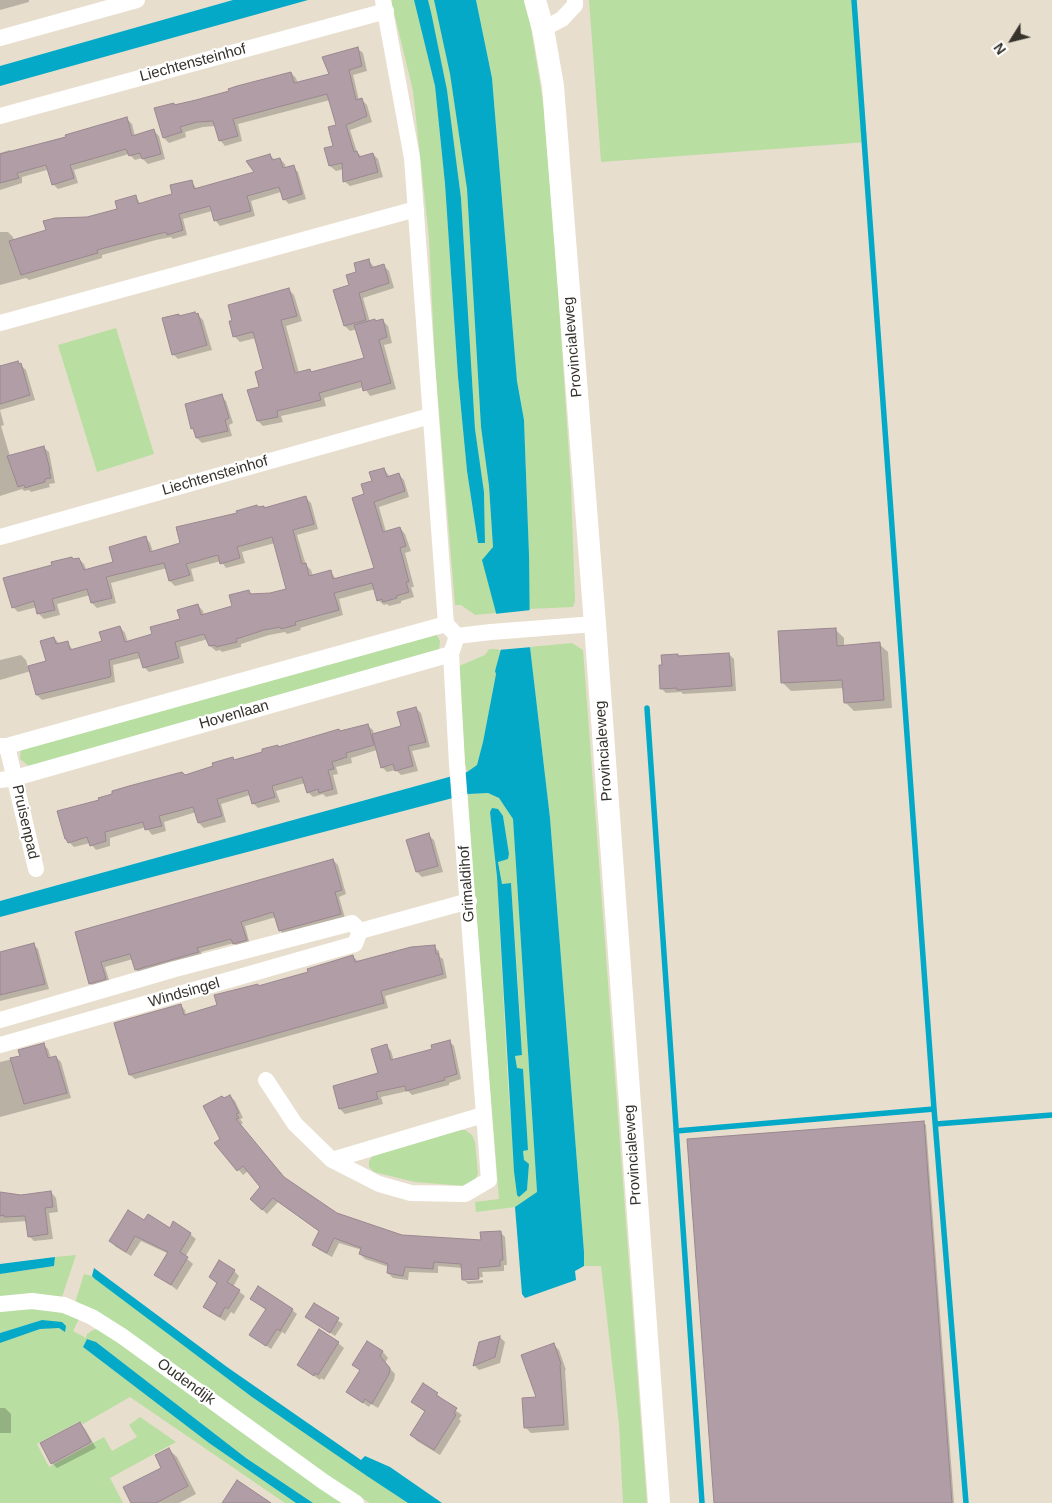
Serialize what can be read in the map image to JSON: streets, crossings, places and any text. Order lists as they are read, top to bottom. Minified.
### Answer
{"streets":{"main road":["Provincialeweg"],"street":["Liechtensteinhof","Hovenlaan","Pruisenpad","Grimaldihof","Windsingel","Oudendijk"]},"crossings":[["Liechtensteinhof","Hovenlaan"],["Provincialeweg","Hovenlaan"],["Hovenlaan","Pruisenpad"],["Hovenlaan","Grimaldihof"],["Grimaldihof","Windsingel"]],"north":"bottom left"}
